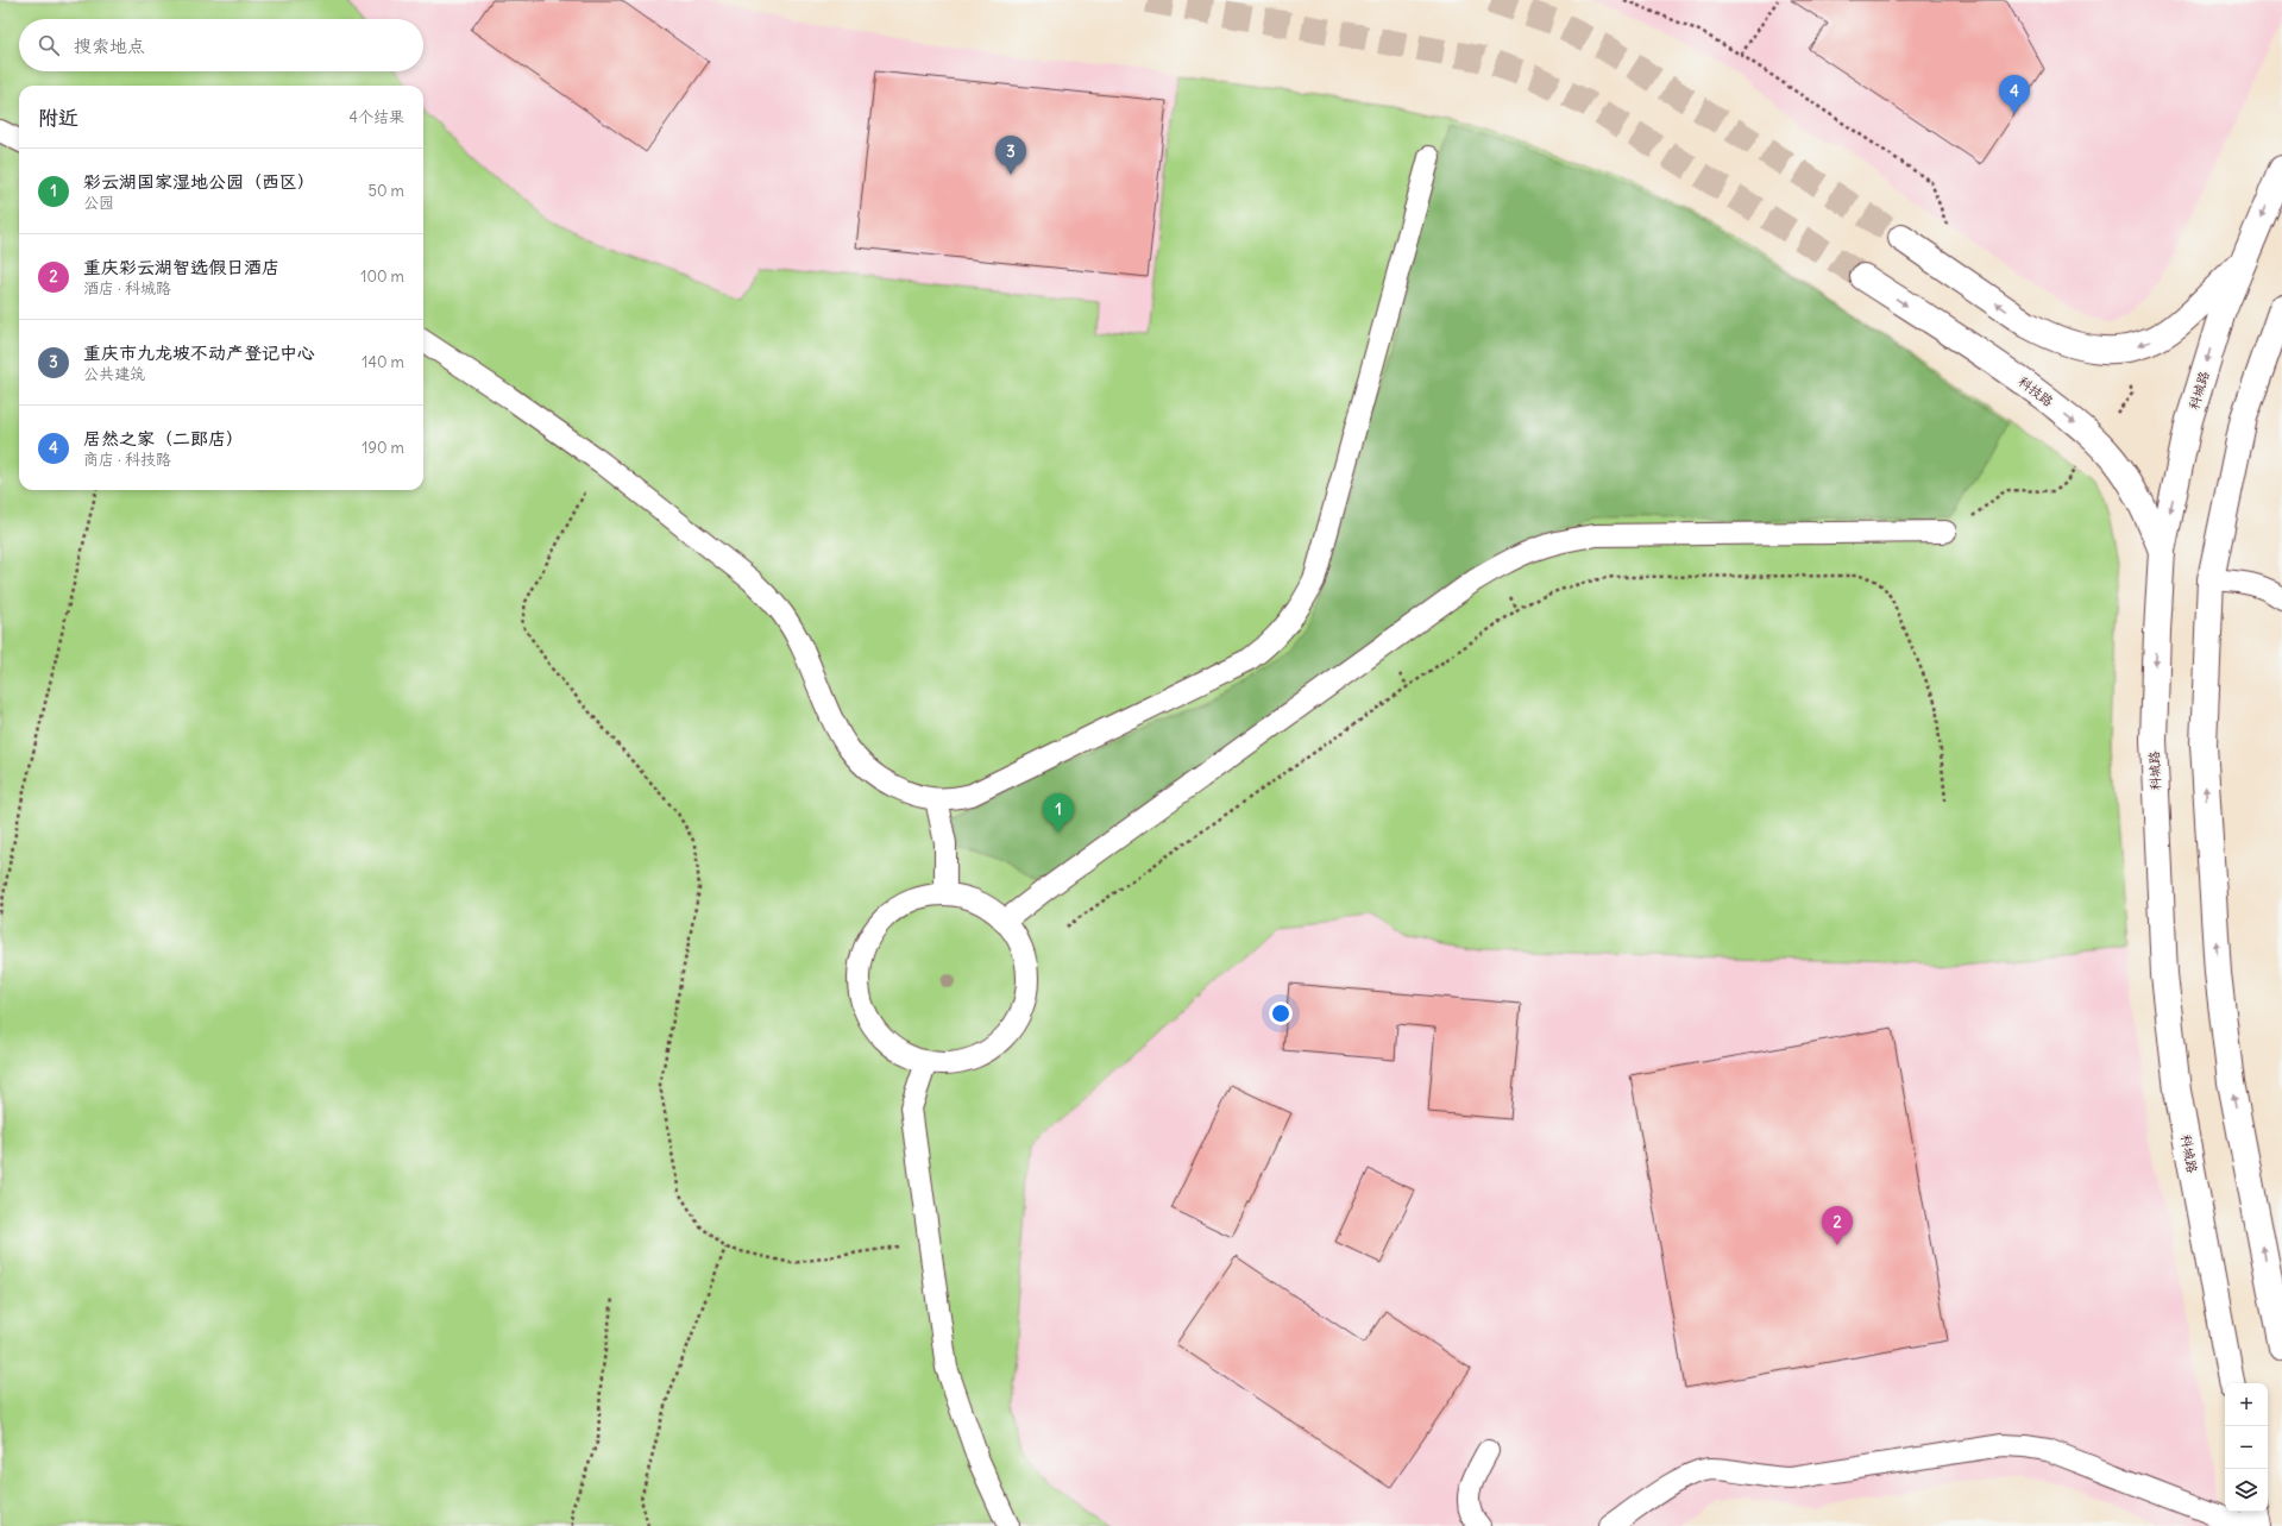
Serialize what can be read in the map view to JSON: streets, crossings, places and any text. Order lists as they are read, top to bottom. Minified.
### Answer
{"streets":{"main road":["科城路","科技路"]},"crossings":[["科城路","科技路"]],"one_way":["科技路"],"page":{"search":"搜索地点","pins":["4","3","1","2"],"heading":["附近","4个结果"],"list":[{"mark":"1","name":"彩云湖国家湿地公园（西区）","note":"公园","value":"50 m"},{"mark":"2","name":"重庆彩云湖智选假日酒店","note":"酒店 · 科城路","value":"100 m"},{"mark":"3","name":"重庆市九龙坡不动产登记中心","note":"公共建筑","value":"140 m"},{"mark":"4","name":"居然之家（二郎店）","note":"商店 · 科技路","value":"190 m"}],"map_buttons":["+","−"]}}
